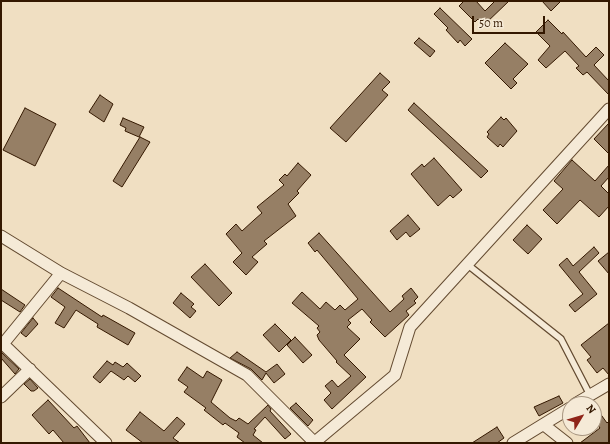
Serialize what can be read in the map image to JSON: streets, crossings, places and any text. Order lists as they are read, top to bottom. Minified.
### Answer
{"scale_bar":"50 m","north":"top right"}
